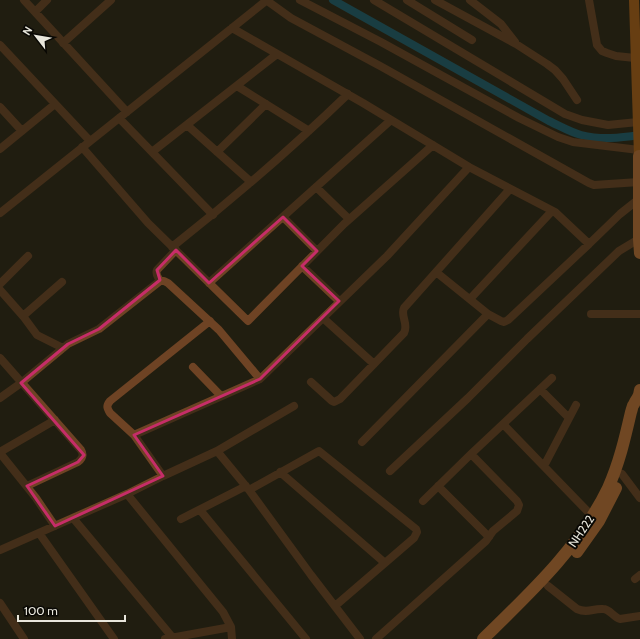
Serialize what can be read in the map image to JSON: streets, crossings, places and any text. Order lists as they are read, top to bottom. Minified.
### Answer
{"streets":{"highway":["NH222"]},"scale_bar":"100 m","north":"top left"}
